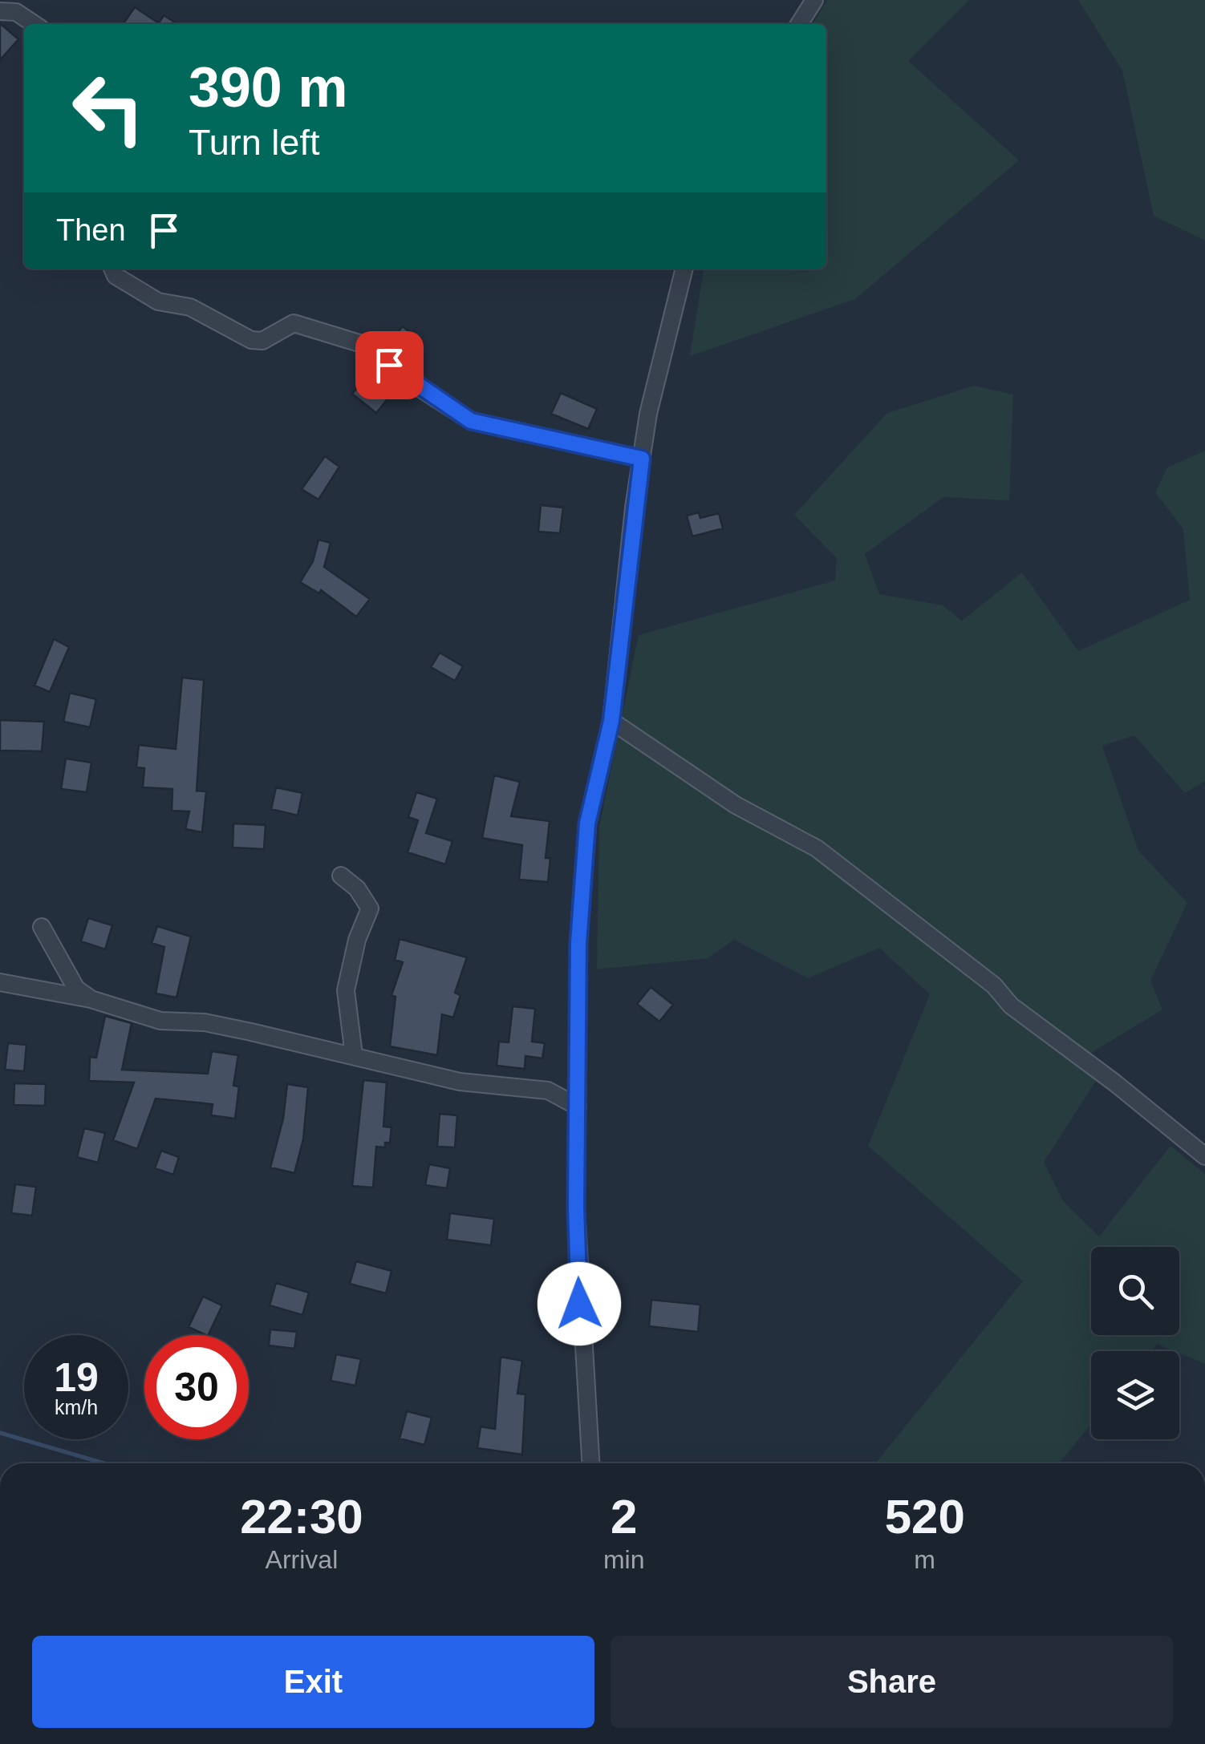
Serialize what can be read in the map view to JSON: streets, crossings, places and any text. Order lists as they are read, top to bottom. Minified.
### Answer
{"page":{"turn":["390 m","Turn left"],"then":"Then","speed":"19 km/h","limit":"30","eta":["22:30","Arrival","2","min","520","m"],"buttons":["Exit","Share"]}}
